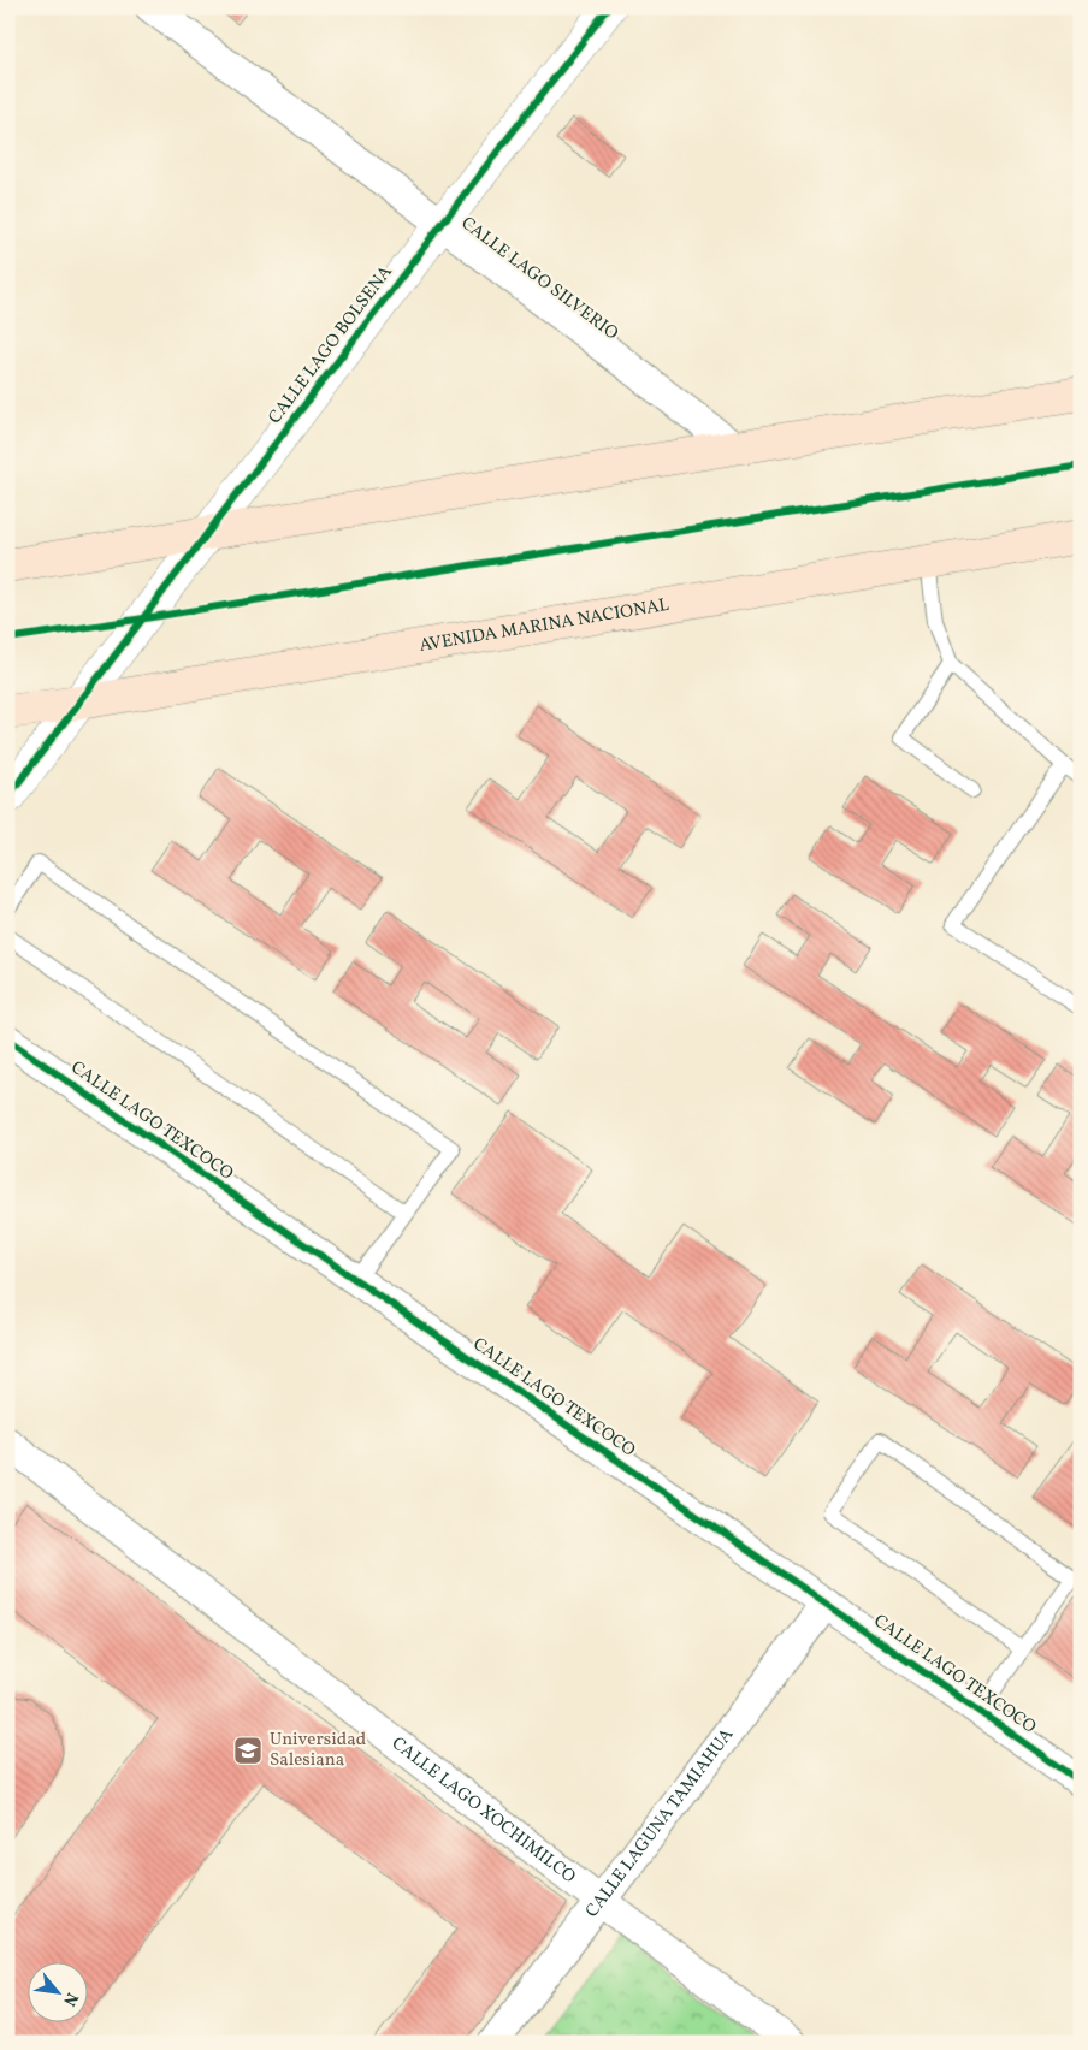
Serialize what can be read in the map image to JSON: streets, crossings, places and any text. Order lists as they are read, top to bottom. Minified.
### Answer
{"streets":{"main road":["AVENIDA MARINA NACIONAL"],"street":["CALLE LAGO SILVERIO","CALLE LAGO BOLSENA","CALLE LAGO TEXCOCO","CALLE LAGO XOCHIMILCO","CALLE LAGUNA TAMIAHUA"]},"crossings":[["CALLE LAGO SILVERIO","CALLE LAGO BOLSENA"],["CALLE LAGO BOLSENA","AVENIDA MARINA NACIONAL"],["CALLE LAGO TEXCOCO","CALLE LAGUNA TAMIAHUA"],["CALLE LAGO XOCHIMILCO","CALLE LAGUNA TAMIAHUA"]],"places":{"school or university":["Universidad Salesiana"]},"north":"bottom right"}
